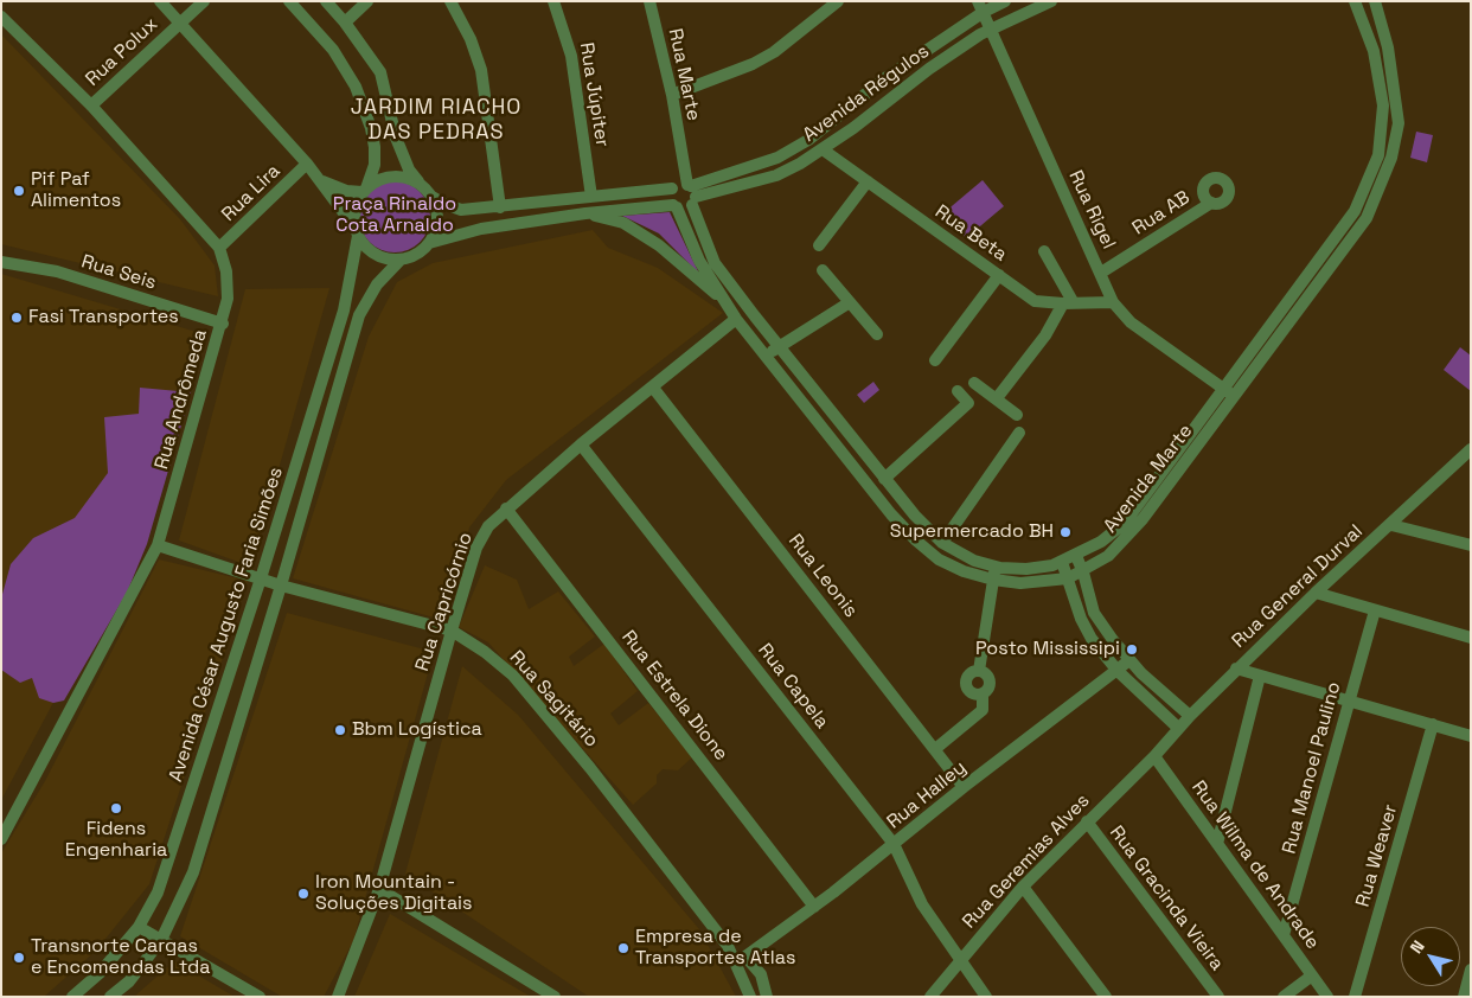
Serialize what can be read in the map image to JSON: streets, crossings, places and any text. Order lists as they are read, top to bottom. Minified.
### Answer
{"streets":{"street":["Rua Polux","Rua Marte","Avenida Régulos","Rua Júpiter","Rua Lira","Rua Rigel","Rua AB","Rua Beta","Rua Seis","Rua Andrômeda","Avenida Marte","Rua Leonis","Rua General Durval","Rua Capricórnio","Avenida César Augusto Faria Simões","Rua Capela","Rua Estrela Dione","Rua Sagitário","Rua Manoel Paulino","Rua Halley","Rua Weaver","Rua Geremias Alves","Rua Wilma de Andrade","Rua Gracinda Vieira"]},"crossings":[["Rua Polux","Rua Andrômeda"],["Rua Marte","Avenida Régulos"],["Rua Marte","Avenida Marte"],["Avenida Régulos","Rua Júpiter"],["Avenida Régulos","Rua Rigel"],["Avenida Régulos","Rua Beta"],["Avenida Régulos","Avenida Marte"],["Avenida Régulos","Avenida César Augusto Faria Simões"],["Rua Lira","Rua Andrômeda"],["Rua Rigel","Rua AB"],["Rua Rigel","Rua Beta"],["Rua Rigel","Avenida Marte"],["Rua Seis","Rua Andrômeda"],["Rua Andrômeda","Rua Sagitário"],["Avenida Marte","Rua Capricórnio"],["Rua Leonis","Rua Capricórnio"],["Rua Leonis","Rua Halley"],["Rua General Durval","Rua Geremias Alves"],["Rua General Durval","Rua Wilma de Andrade"],["Rua Capricórnio","Rua Capela"],["Rua Capricórnio","Rua Estrela Dione"],["Rua Capricórnio","Rua Sagitário"],["Avenida César Augusto Faria Simões","Rua Sagitário"],["Rua Capela","Rua Halley"],["Rua Capela","Rua Geremias Alves"],["Rua Estrela Dione","Rua Halley"],["Rua Sagitário","Rua Halley"],["Rua Manoel Paulino","Rua Wilma de Andrade"],["Rua Geremias Alves","Rua Wilma de Andrade"],["Rua Geremias Alves","Rua Gracinda Vieira"]],"districts":["JARDIM RIACHO DAS PEDRAS"],"parks":["Praça Rinaldo Cota Arnaldo"],"places":["Pif Paf Alimentos","Fasi Transportes","Supermercado BH","Posto Mississipi","Bbm Logística","Fidens Engenharia","Iron Mountain - Soluções Digitais","Empresa de Transportes Atlas","Transnorte Cargas e Encomendas Ltda"],"north":"top left"}
